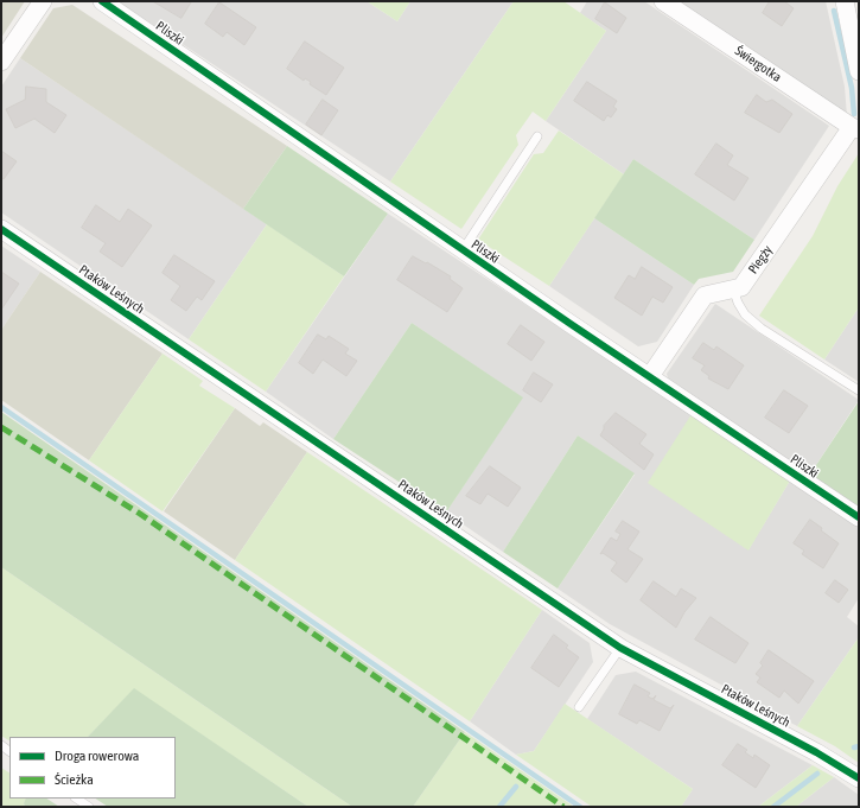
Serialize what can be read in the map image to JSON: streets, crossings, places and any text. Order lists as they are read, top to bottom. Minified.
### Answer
{"streets":{"street":["Pliszki","Świergotka","Piegży","Ptaków Leśnych"]},"crossings":[["Pliszki","Piegży"],["Świergotka","Piegży"]],"legend":["Droga rowerowa","Ścieżka"]}
